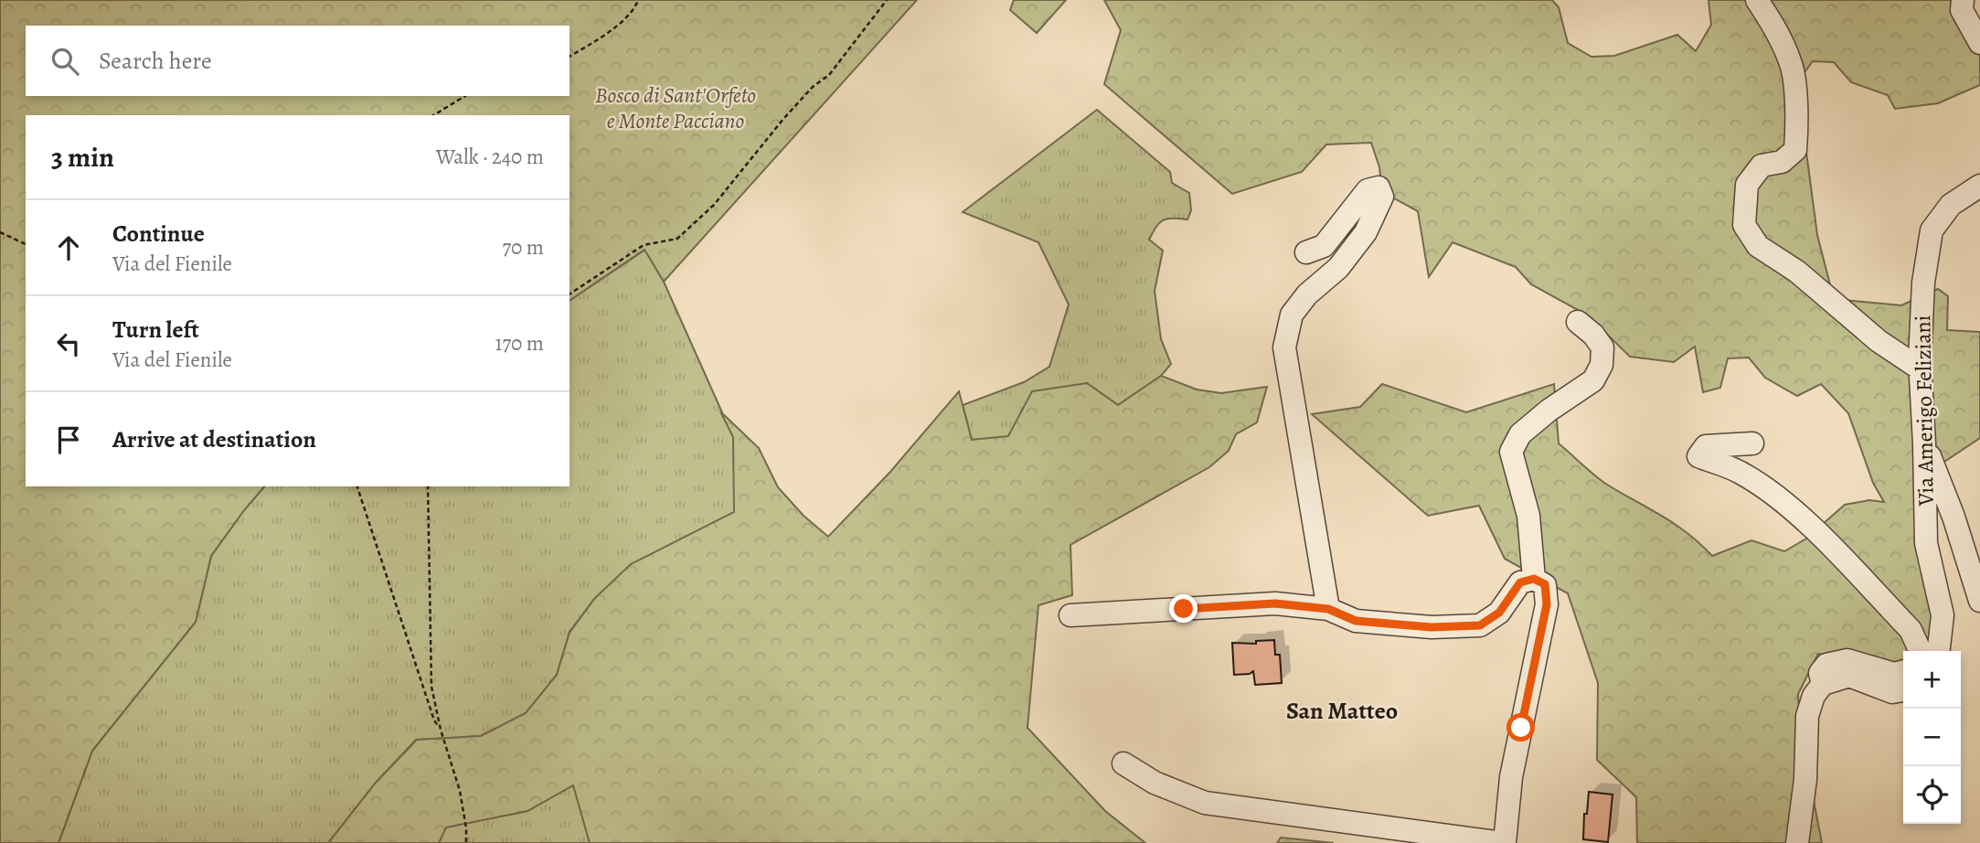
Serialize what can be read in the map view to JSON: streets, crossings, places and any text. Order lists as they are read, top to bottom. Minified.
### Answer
{"streets":{"street":["Via Amerigo Feliziani"]},"districts":["San Matteo"],"parks":["Bosco di Sant'Orfeto e Monte Pacciano"],"page":{"search":"Search here","heading":["3 min","Walk · 240 m"],"list":[["Continue","Via del Fienile","70 m"],["Turn left","Via del Fienile","170 m"],"Arrive at destination"],"map_buttons":["+","−"]}}
